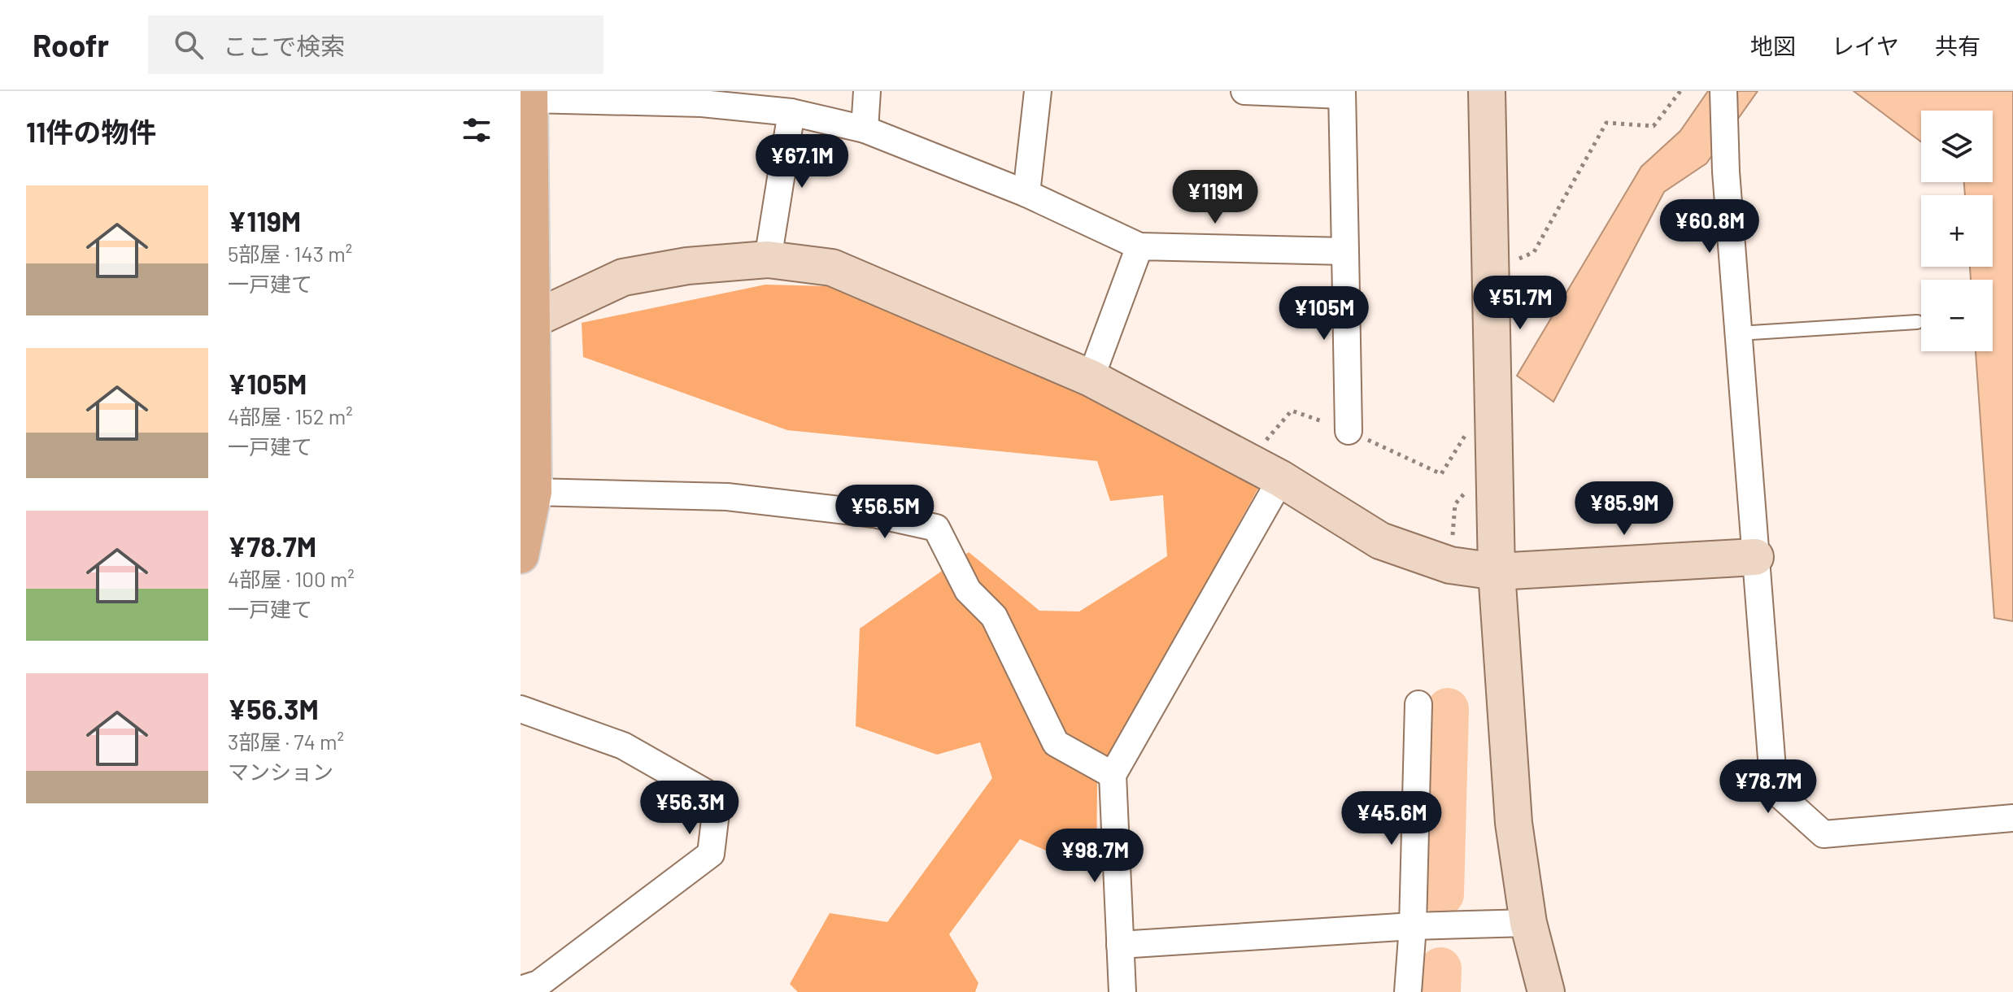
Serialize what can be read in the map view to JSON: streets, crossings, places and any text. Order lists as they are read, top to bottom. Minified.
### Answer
{"page":{"header":"Roofr","search":"ここで検索","nav":["地図","レイヤ","共有"],"heading":"11件の物件","map_buttons":["+","−"],"price":["¥67.1M","¥119M","¥60.8M","¥51.7M","¥105M","¥85.9M","¥56.5M","¥78.7M","¥56.3M","¥45.6M","¥98.7M"],"list":[{"name":"¥119M","note":"5部屋 · 143 m² · 一戸建て"},{"name":"¥105M","note":"4部屋 · 152 m² · 一戸建て"},{"name":"¥78.7M","note":"4部屋 · 100 m² · 一戸建て"},{"name":"¥56.3M","note":"3部屋 · 74 m² · マンション"}]}}
